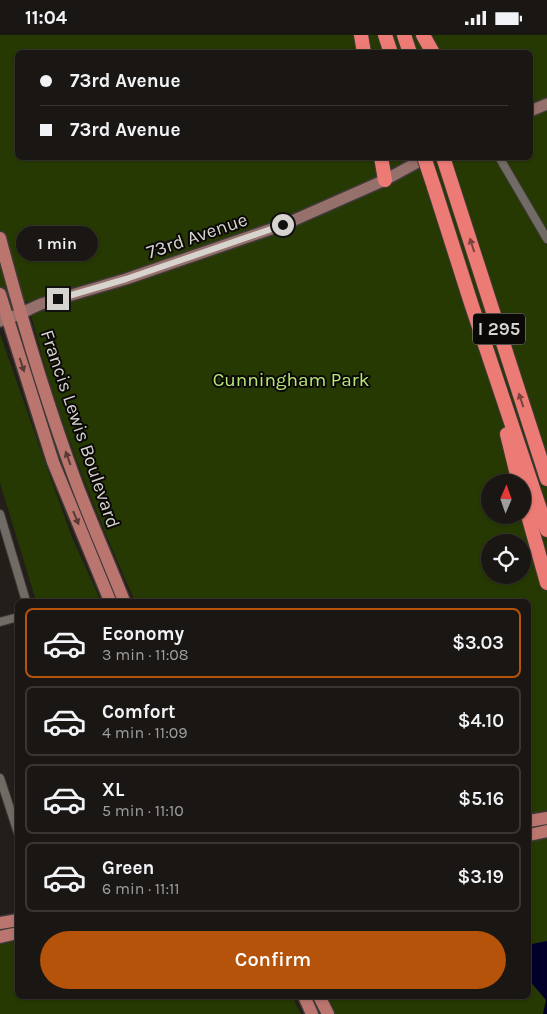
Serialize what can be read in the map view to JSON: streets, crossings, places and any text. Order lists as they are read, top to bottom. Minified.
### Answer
{"streets":{"highway":["I 295"],"main road":["Francis Lewis Boulevard"],"street":["73rd Avenue"]},"crossings":[["73rd Avenue","Francis Lewis Boulevard"]],"parks":["Cunningham Park"],"north":"top","page":{"status":"11:04","banner":["73rd Avenue","73rd Avenue"],"bubble":"1 min","list":[{"name":"Economy","note":"3 min · 11:08","value":"$3.03"},{"name":"Comfort","note":"4 min · 11:09","value":"$4.10"},{"name":"XL","note":"5 min · 11:10","value":"$5.16"},{"name":"Green","note":"6 min · 11:11","value":"$3.19"}],"buttons":"Confirm"}}
